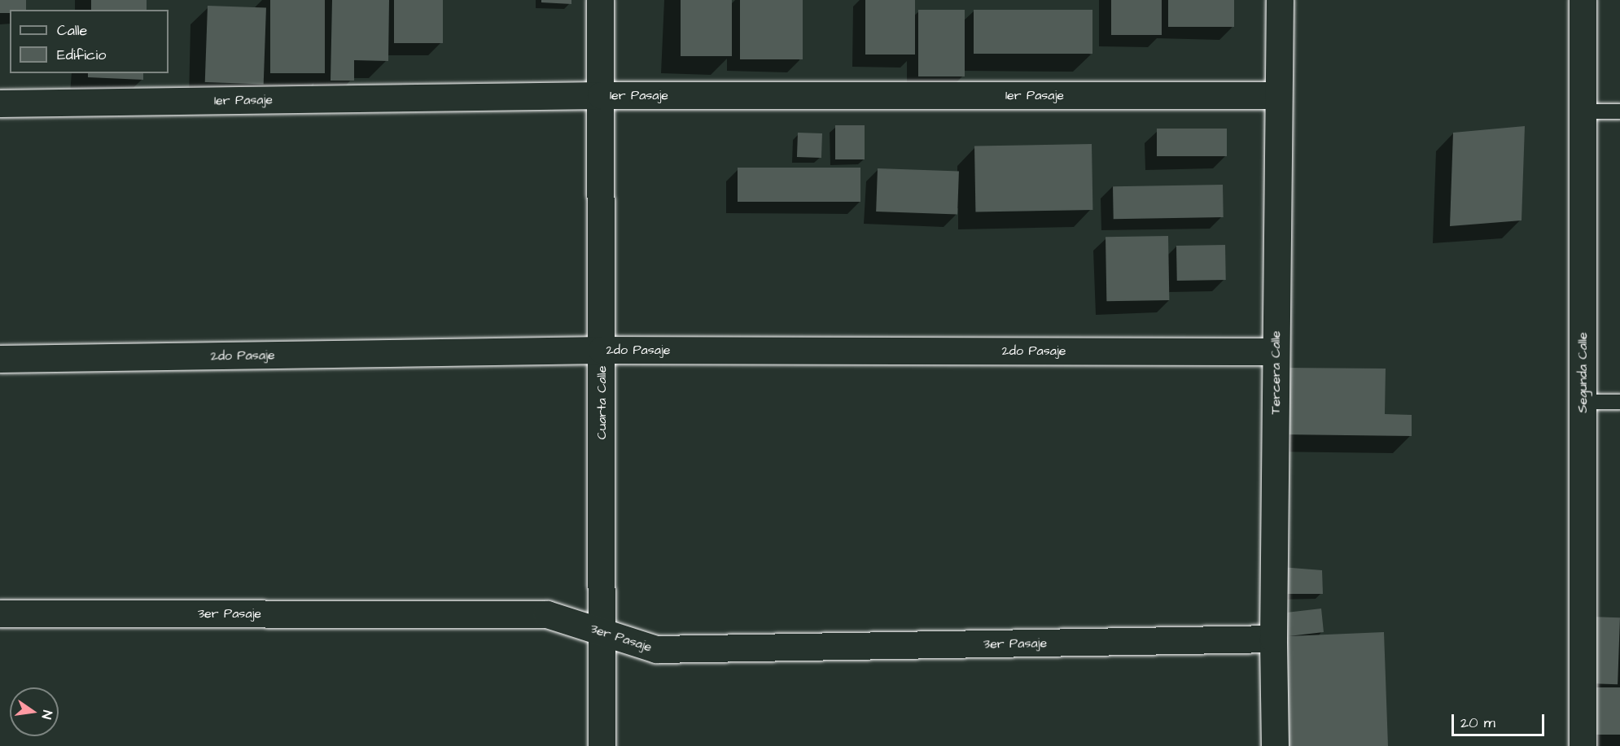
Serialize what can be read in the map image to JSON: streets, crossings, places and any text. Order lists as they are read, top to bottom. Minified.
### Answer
{"streets":{"street":["1er Pasaje","2do Pasaje","Tercera Calle","Segunda Calle","Cuarta Calle","3er Pasaje"]},"crossings":[["1er Pasaje","Tercera Calle"],["1er Pasaje","Cuarta Calle"],["2do Pasaje","Tercera Calle"],["2do Pasaje","Cuarta Calle"],["Tercera Calle","3er Pasaje"],["Cuarta Calle","3er Pasaje"]],"legend":["Calle","Edificio"],"scale_bar":"20 m","north":"right"}
